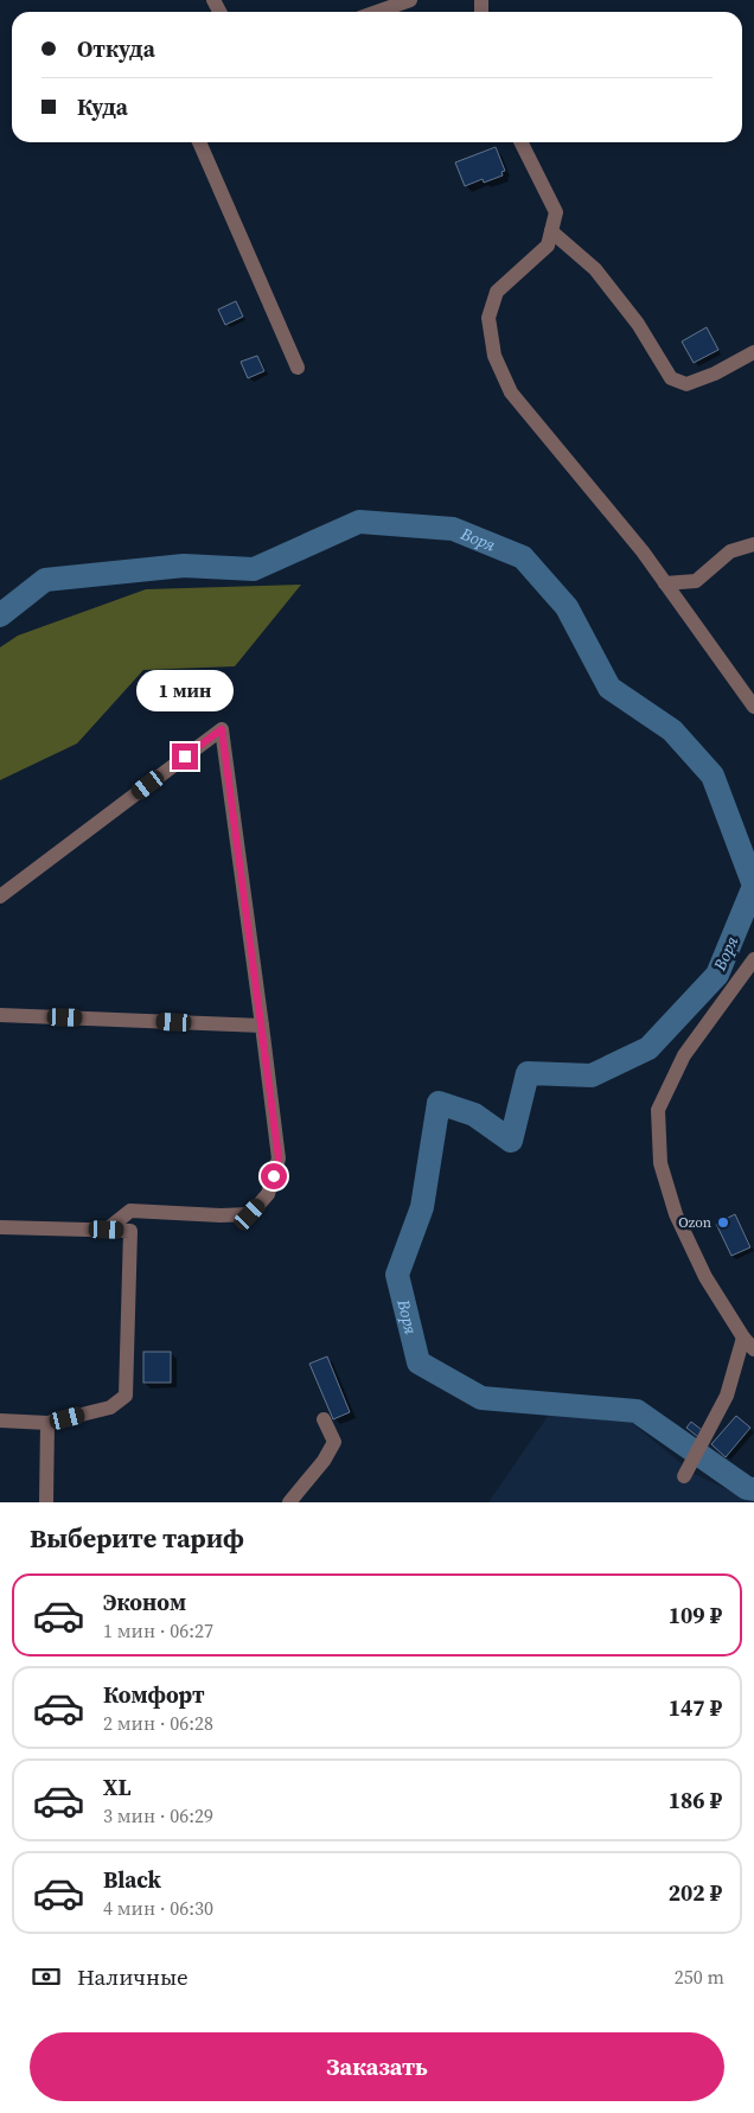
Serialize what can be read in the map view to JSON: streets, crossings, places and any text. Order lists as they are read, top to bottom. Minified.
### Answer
{"water":["Воря"],"places":["Ozon"],"page":{"banner":["Откуда","Куда"],"bubble":"1 мин","heading":"Выберите тариф","list":[{"name":"Эконом","note":"1 мин · 06:27","value":"109 ₽"},{"name":"Комфорт","note":"2 мин · 06:28","value":"147 ₽"},{"name":"XL","note":"3 мин · 06:29","value":"186 ₽"},{"name":"Black","note":"4 мин · 06:30","value":"202 ₽"}],"pay":["Наличные","250 m"],"buttons":"Заказать"}}
